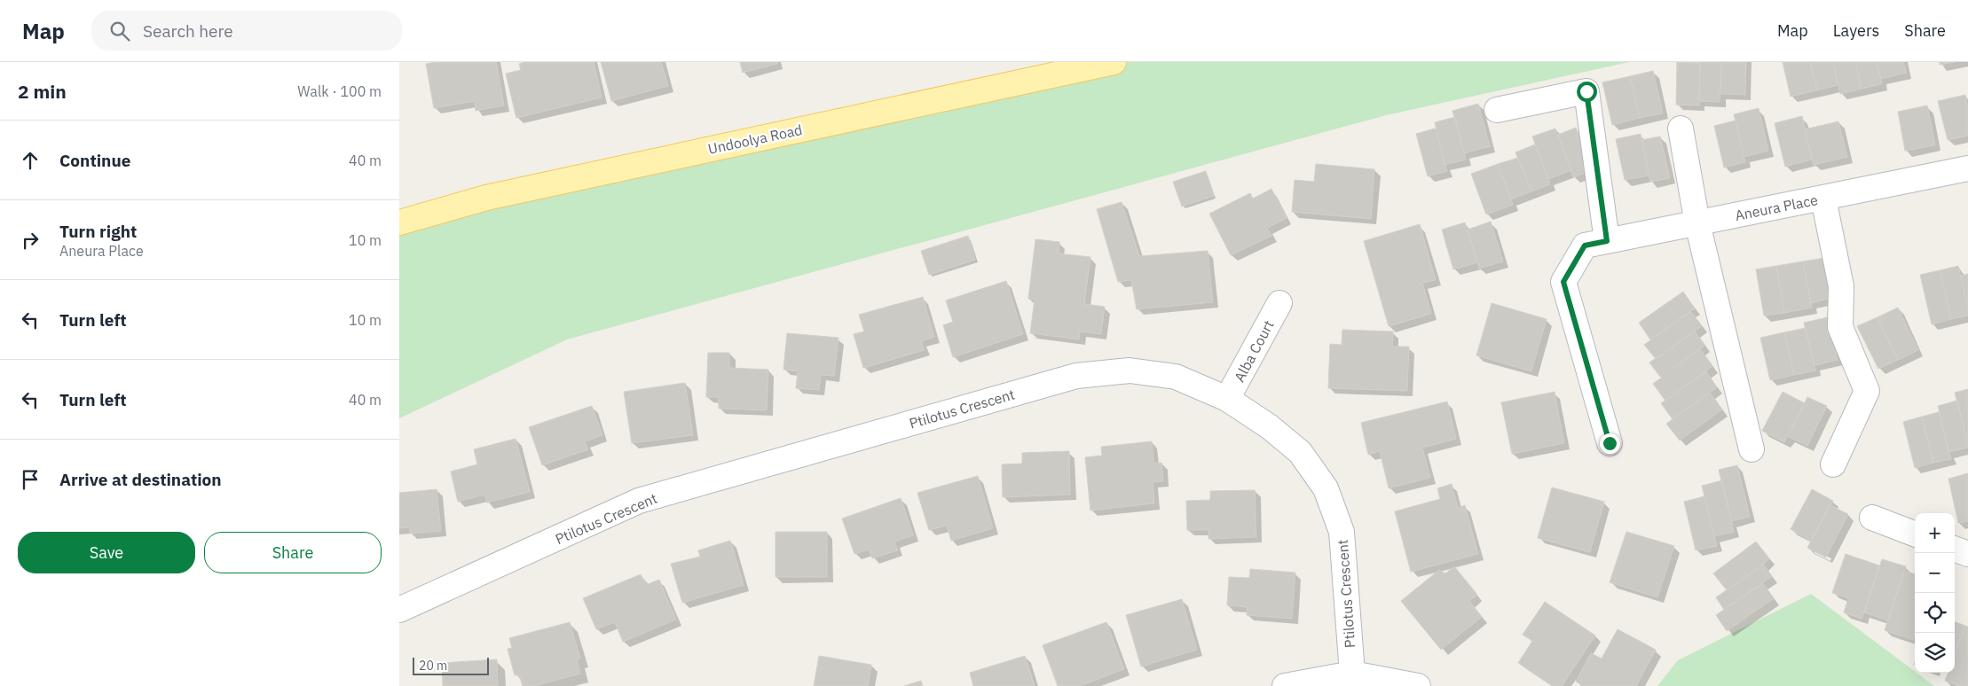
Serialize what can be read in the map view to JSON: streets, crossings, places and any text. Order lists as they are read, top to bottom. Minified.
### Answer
{"streets":{"main road":["Undoolya Road"],"street":["Aneura Place","Alba Court","Ptilotus Crescent"]},"crossings":[["Alba Court","Ptilotus Crescent"]],"scale_bar":"20 m","page":{"header":"Map","search":"Search here","nav":["Map","Layers","Share"],"heading":["2 min","Walk · 100 m"],"list":[["Continue","40 m"],["Turn right","Aneura Place","10 m"],["Turn left","10 m"],["Turn left","40 m"],"Arrive at destination"],"map_buttons":["+","−"],"buttons":["Save","Share"],"scale":"20 m"}}
